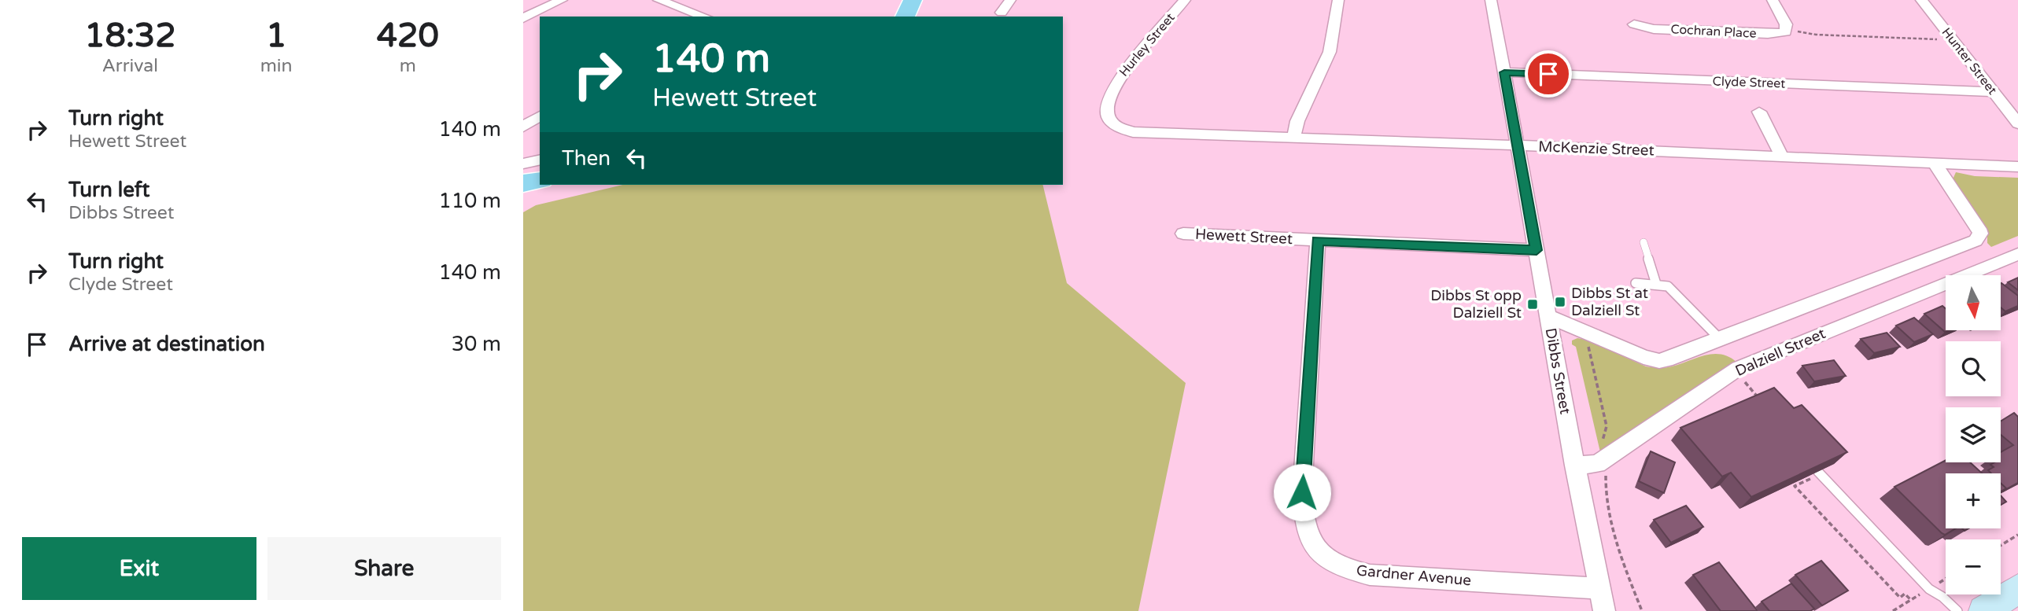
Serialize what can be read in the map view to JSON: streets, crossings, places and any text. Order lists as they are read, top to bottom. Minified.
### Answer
{"streets":{"street":["Cochran Place","Hurley Street","Hunter Street","Clyde Street","McKenzie Street","Hewett Street","Dalziell Street","Dibbs Street","Gardner Avenue"]},"crossings":[["Hurley Street","McKenzie Street"],["Hunter Street","Clyde Street"],["Clyde Street","Dibbs Street"],["McKenzie Street","Dibbs Street"],["Hewett Street","Dibbs Street"],["Hewett Street","Gardner Avenue"],["Dalziell Street","Dibbs Street"],["Dibbs Street","Gardner Avenue"]],"places":{"transit":["Dibbs St at Dalziell St","Dibbs St opp Dalziell St"]},"north":"bottom","page":{"eta":["18:32","Arrival","1","min","420","m"],"turn":["140 m","Hewett Street"],"list":[{"name":"Turn right","note":"Hewett Street","value":"140 m"},{"name":"Turn left","note":"Dibbs Street","value":"110 m"},{"name":"Turn right","note":"Clyde Street","value":"140 m"},{"name":"Arrive at destination","value":"30 m"}],"then":"Then","map_buttons":["+","−"],"buttons":["Exit","Share"]}}
